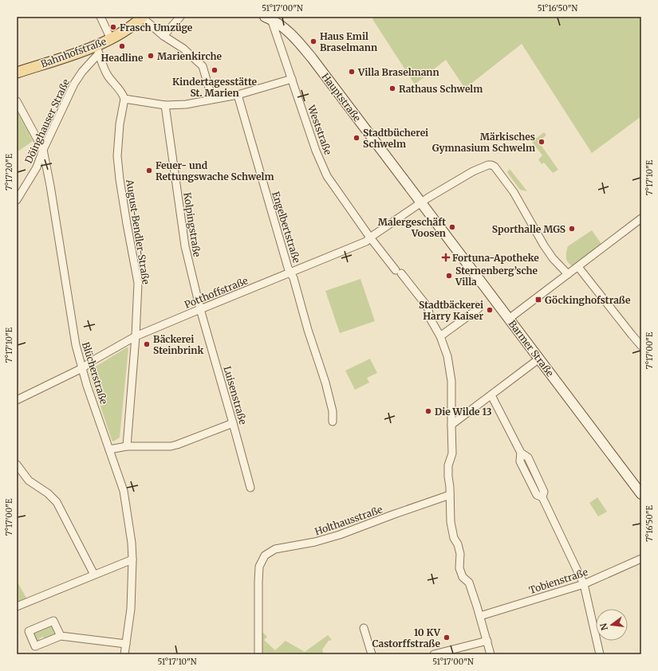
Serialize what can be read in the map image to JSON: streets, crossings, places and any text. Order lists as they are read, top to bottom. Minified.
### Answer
{"streets":{"main road":["Bahnhofstraße"],"street":["Hauptstraße","Döinghauser Straße","Weststraße","Kolpingstraße","Engelbertstraße","August-Bendler-Straße","Potthoffstraße","Barmer Straße","Blücherstraße","Luisenstraße","Holthausstraße","Tobienstraße"]},"crossings":[["Bahnhofstraße","Döinghauser Straße"],["Hauptstraße","Weststraße"],["Hauptstraße","Potthoffstraße"],["Hauptstraße","Barmer Straße"],["Döinghauser Straße","Blücherstraße"],["Weststraße","Potthoffstraße"],["Weststraße","Holthausstraße"],["Weststraße","Tobienstraße"],["Kolpingstraße","Potthoffstraße"],["Kolpingstraße","Luisenstraße"],["Engelbertstraße","Potthoffstraße"],["August-Bendler-Straße","Potthoffstraße"],["Potthoffstraße","Barmer Straße"],["Potthoffstraße","Blücherstraße"],["Potthoffstraße","Luisenstraße"]],"places":{"other":["Frasch Umzüge","Haus Emil Braselmann","Headline","Marienkirche","Kindertagesstätte St. Marien","Villa Braselmann","Rathaus Schwelm","Stadtbücherei Schwelm","Märkisches Gymnasium Schwelm","Feuer- und Rettungswache Schwelm","Malergeschäft Voosen","Sporthalle MGS","Sternenberg’sche Villa","Stadtbäckerei Harry Kaiser","Bäckerei Steinbrink","Die Wilde 13","10 KV Castorffstraße"],"health":["Fortuna-Apotheke"],"transit":["Göckinghofstraße"]},"north":"left","coordinates":["51°17'00\"N","51°16'50\"N","7°17'20\"E","7°17'10\"E","7°17'00\"E","7°16'50\"E","51°17'10\"N"]}
